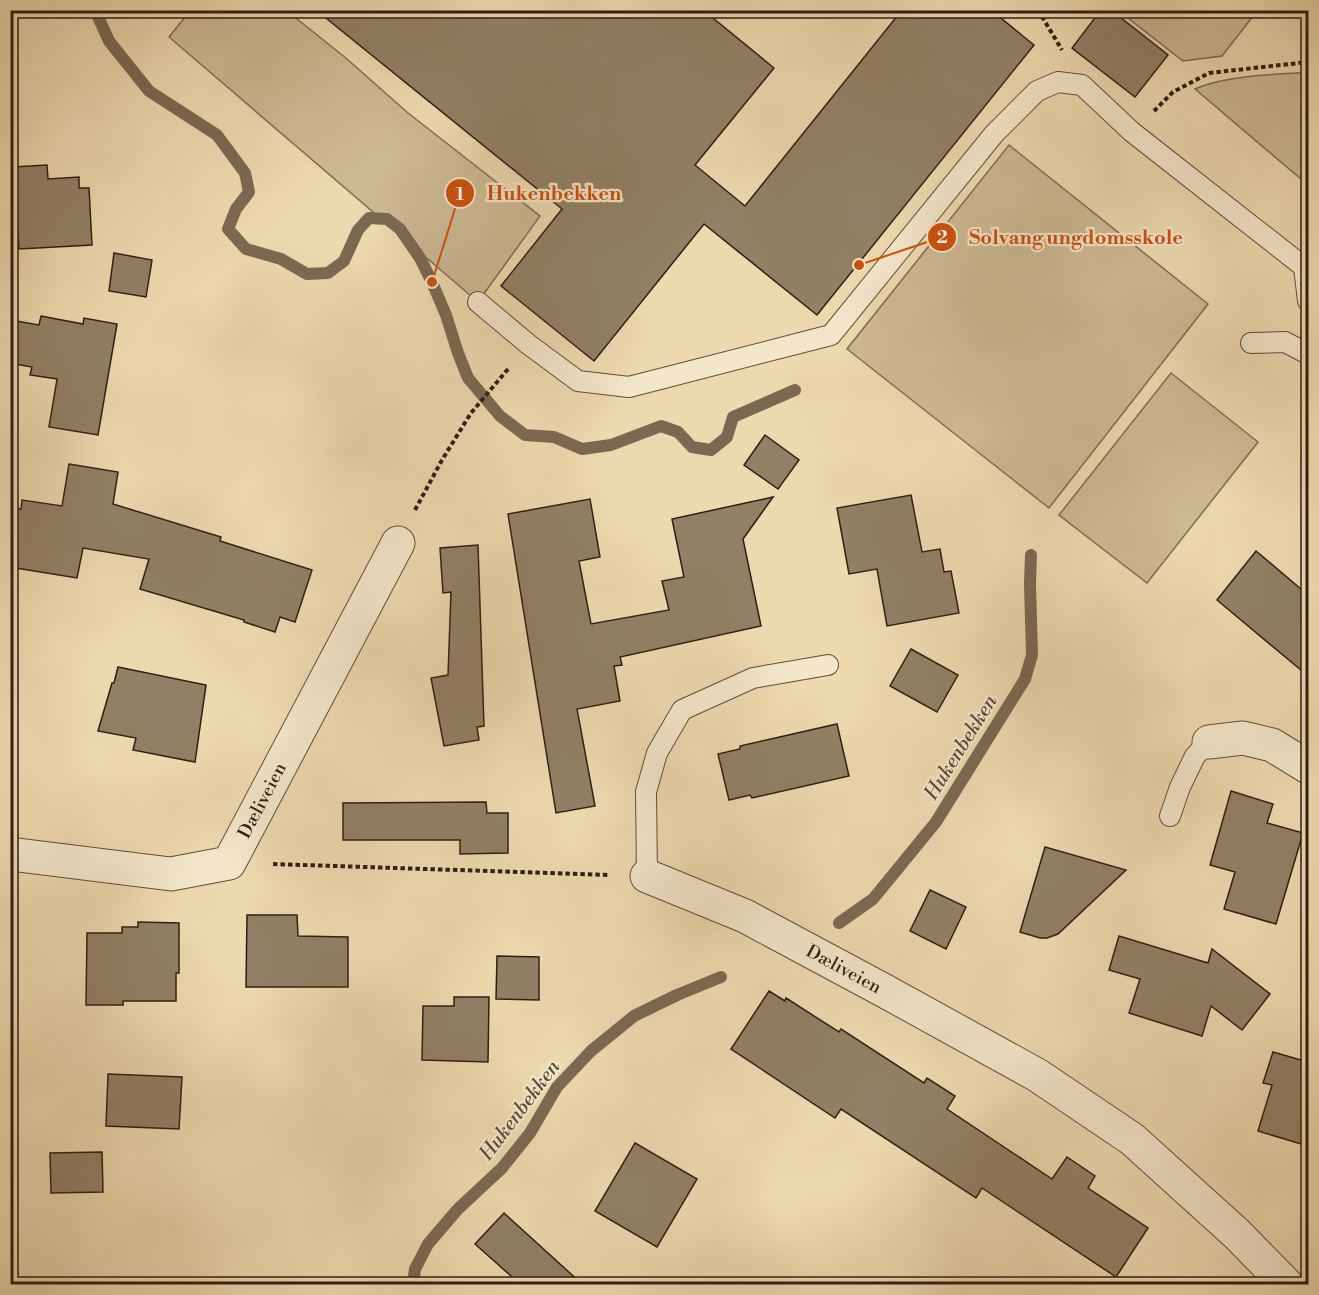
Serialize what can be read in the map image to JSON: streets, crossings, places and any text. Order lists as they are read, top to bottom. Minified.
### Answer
{"streets":{"street":["Dæliveien"]},"water":["Hukenbekken"],"places":["Solvang ungdomsskole","Hukenbekken"]}
